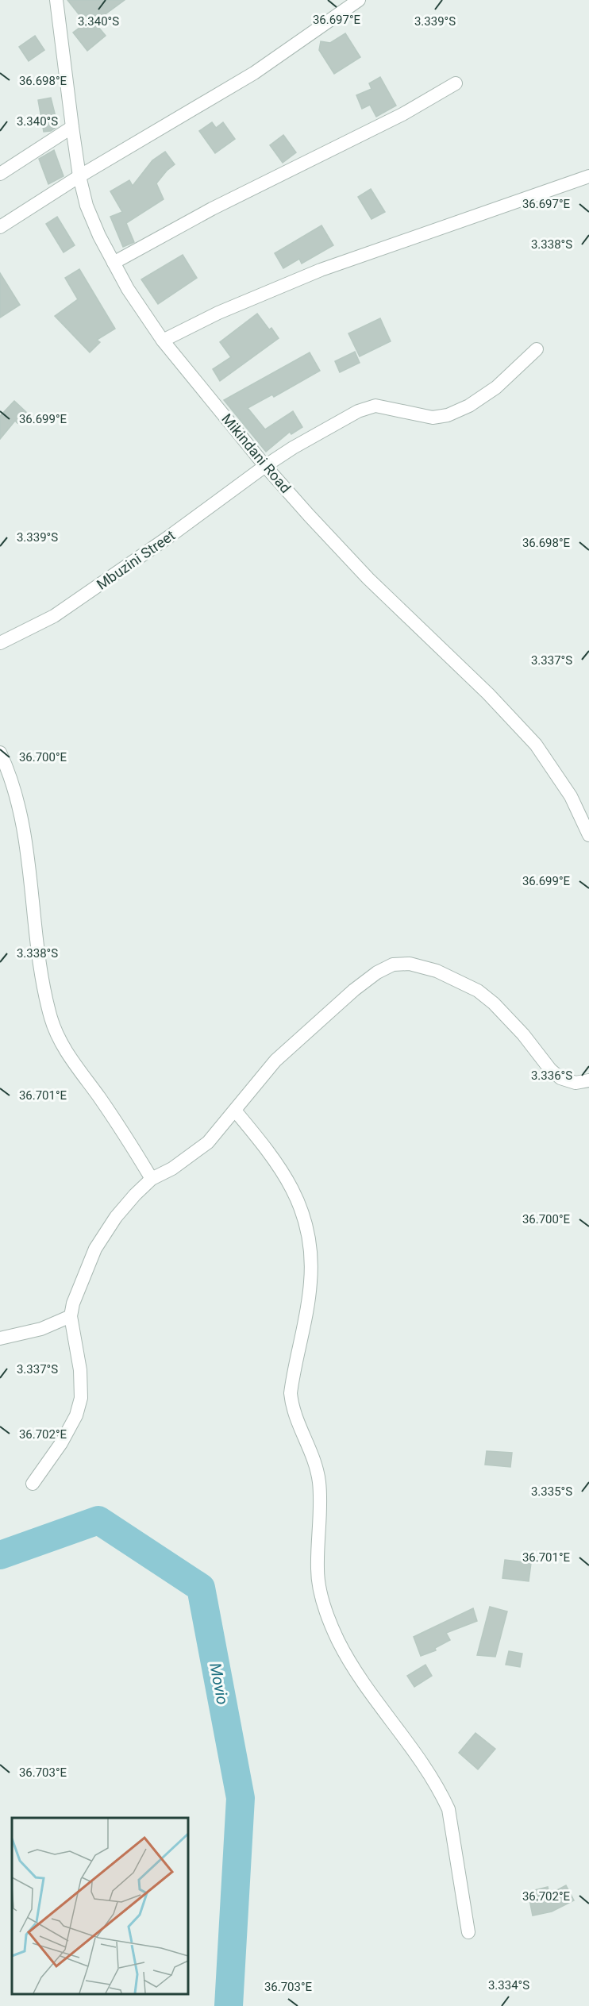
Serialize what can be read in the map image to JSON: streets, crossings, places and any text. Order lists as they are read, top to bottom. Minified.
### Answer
{"streets":{"street":["Mikindani Road","Mbuzini Street"]},"crossings":[["Mikindani Road","Mbuzini Street"]],"water":["Movio"],"coordinates":["36.697°E","3.340°S","3.339°S","36.698°E","3.338°S","36.699°E","3.337°S","36.700°E","3.336°S","36.701°E","36.702°E","3.335°S","36.703°E","3.334°S"]}
